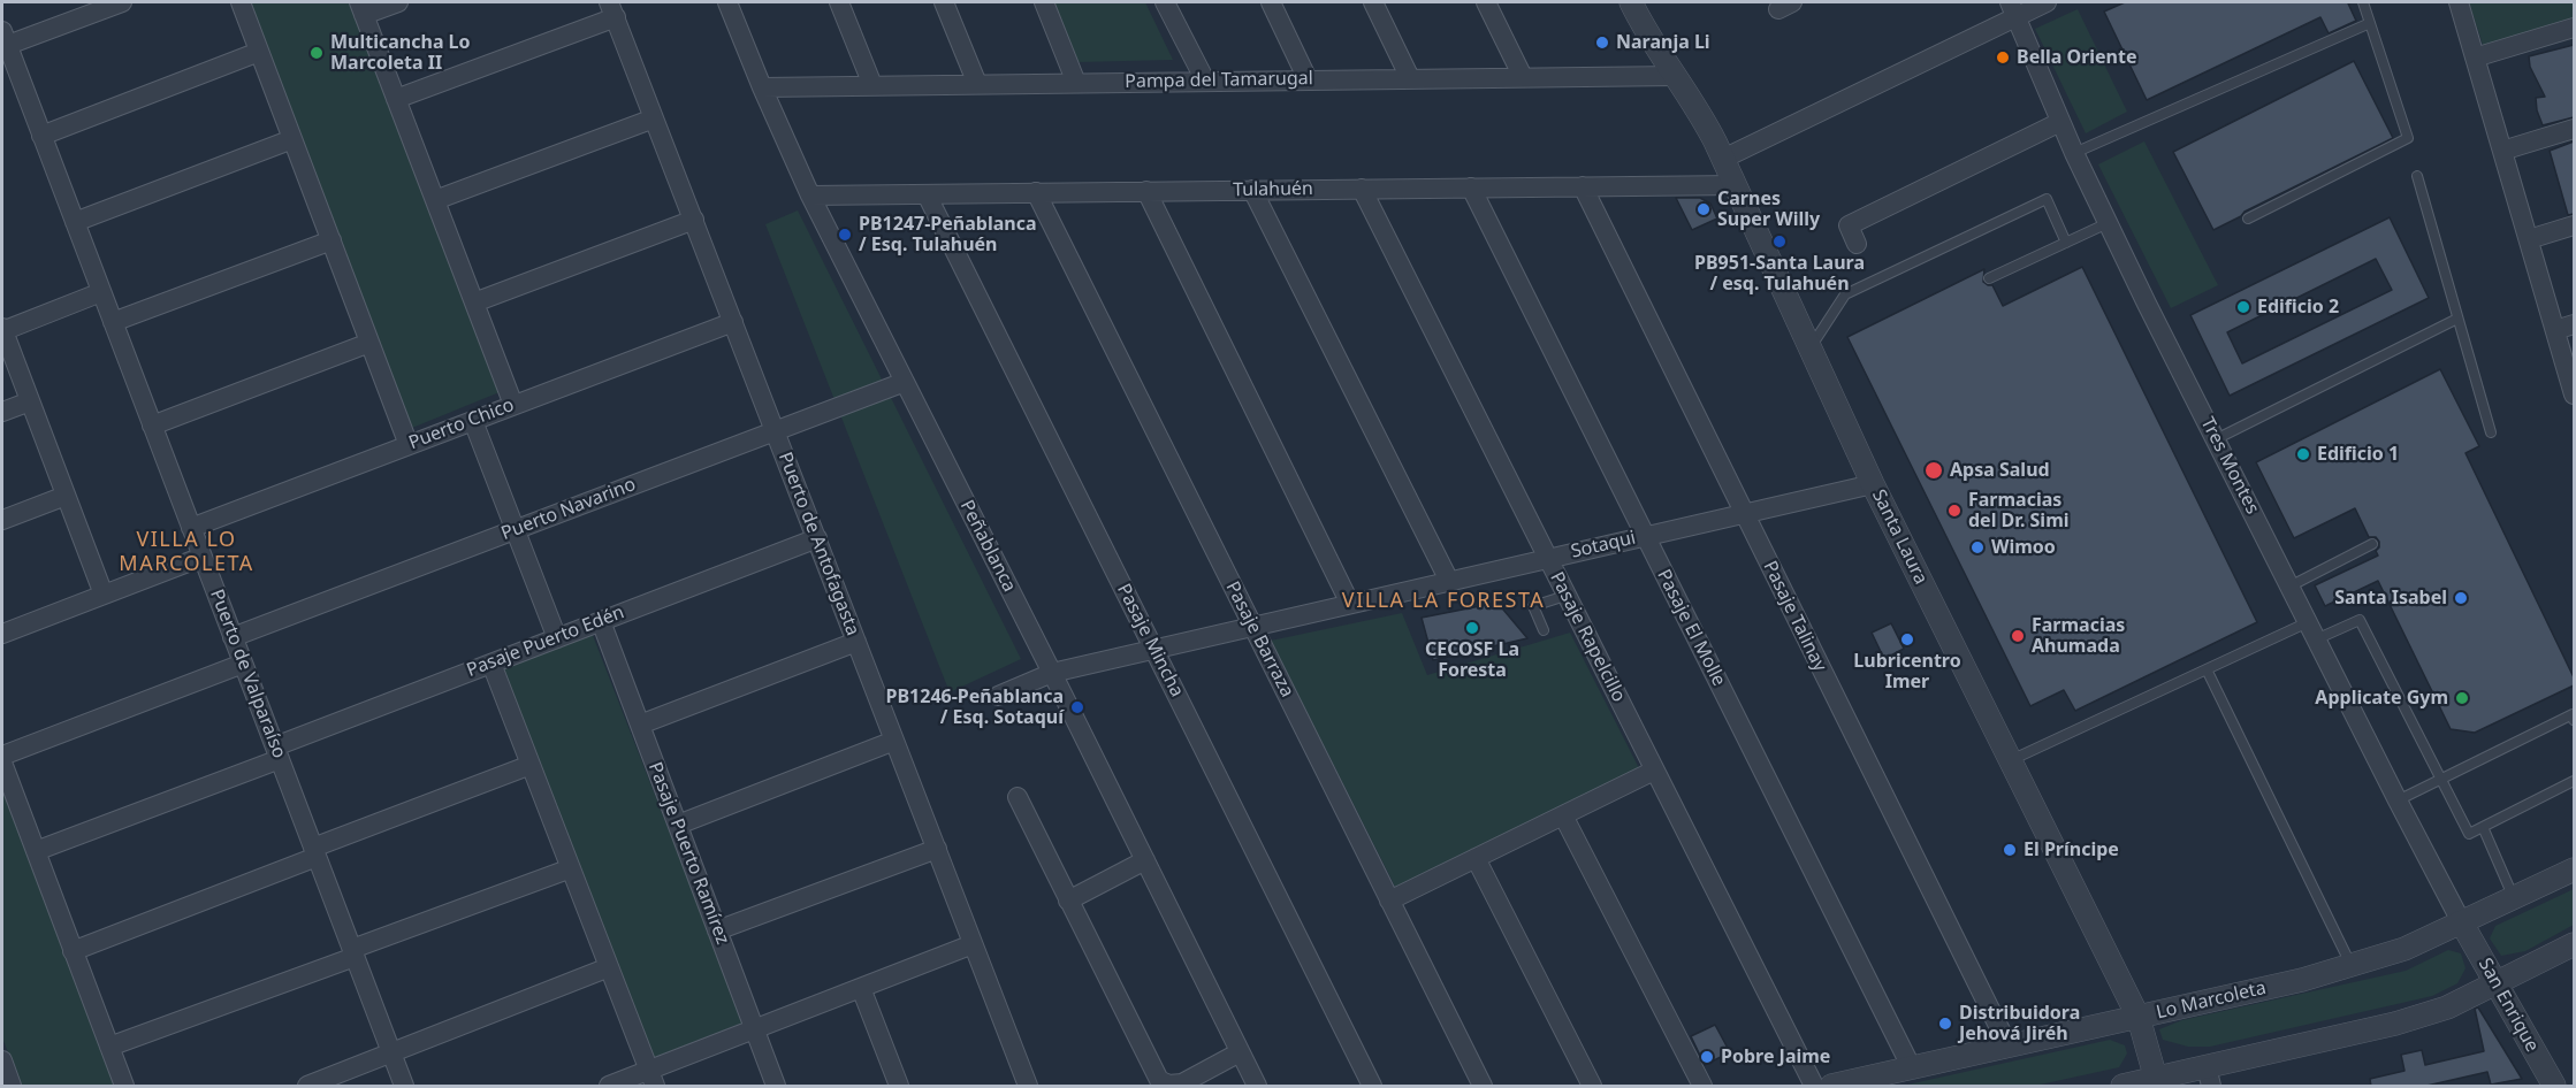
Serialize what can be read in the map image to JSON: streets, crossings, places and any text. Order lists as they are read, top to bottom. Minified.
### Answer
{"streets":{"street":["Pampa del Tamarugal","Tulahuén","Puerto Chico","Tres Montes","Puerto Navarino","Santa Laura","Puerto de Antofagasta","Sotaqui","Peñablanca","Pasaje Talinay","Pasaje El Molle","Pasaje Rapelcillo","Pasaje Barraza","Pasaje Mincha","Pasaje Puerto Edén","Puerto de Valparaíso","Pasaje Puerto Ramírez","Lo Marcoleta","San Enrique"]},"crossings":[["Pampa del Tamarugal","Santa Laura"],["Pampa del Tamarugal","Peñablanca"],["Tulahuén","Santa Laura"],["Tulahuén","Peñablanca"],["Tulahuén","Pasaje Talinay"],["Tulahuén","Pasaje El Molle"],["Tulahuén","Pasaje Rapelcillo"],["Tulahuén","Pasaje Barraza"],["Tulahuén","Pasaje Mincha"],["Puerto Chico","Puerto de Antofagasta"],["Puerto Chico","Puerto de Valparaíso"],["Tres Montes","Lo Marcoleta"],["Tres Montes","San Enrique"],["Puerto Navarino","Puerto de Antofagasta"],["Puerto Navarino","Peñablanca"],["Puerto Navarino","Puerto de Valparaíso"],["Santa Laura","Sotaqui"],["Santa Laura","Lo Marcoleta"],["Puerto de Antofagasta","Pasaje Puerto Edén"],["Sotaqui","Peñablanca"],["Sotaqui","Pasaje Talinay"],["Sotaqui","Pasaje El Molle"],["Sotaqui","Pasaje Rapelcillo"],["Sotaqui","Pasaje Barraza"],["Sotaqui","Pasaje Mincha"],["Pasaje Talinay","Lo Marcoleta"],["Pasaje El Molle","Lo Marcoleta"],["Pasaje Puerto Edén","Puerto de Valparaíso"],["Pasaje Puerto Edén","Pasaje Puerto Ramírez"],["Lo Marcoleta","San Enrique"]],"districts":["VILLA LO MARCOLETA","VILLA LA FORESTA"],"places":["Naranja Li","Multicancha Lo Marcoleta II","Bella Oriente","Carnes Super Willy","PB1247-Peñablanca / Esq. Tulahuén","PB951-Santa Laura / esq. Tulahuén","Edificio 2","Edificio 1","Apsa Salud","Farmacias del Dr. Simi","Wimoo","Santa Isabel","CECOSF La Foresta","Farmacias Ahumada","Lubricentro Imer","Applicate Gym","PB1246-Peñablanca / Esq. Sotaquí","El Príncipe","Distribuidora Jehová Jiréh","Pobre Jaime"]}
